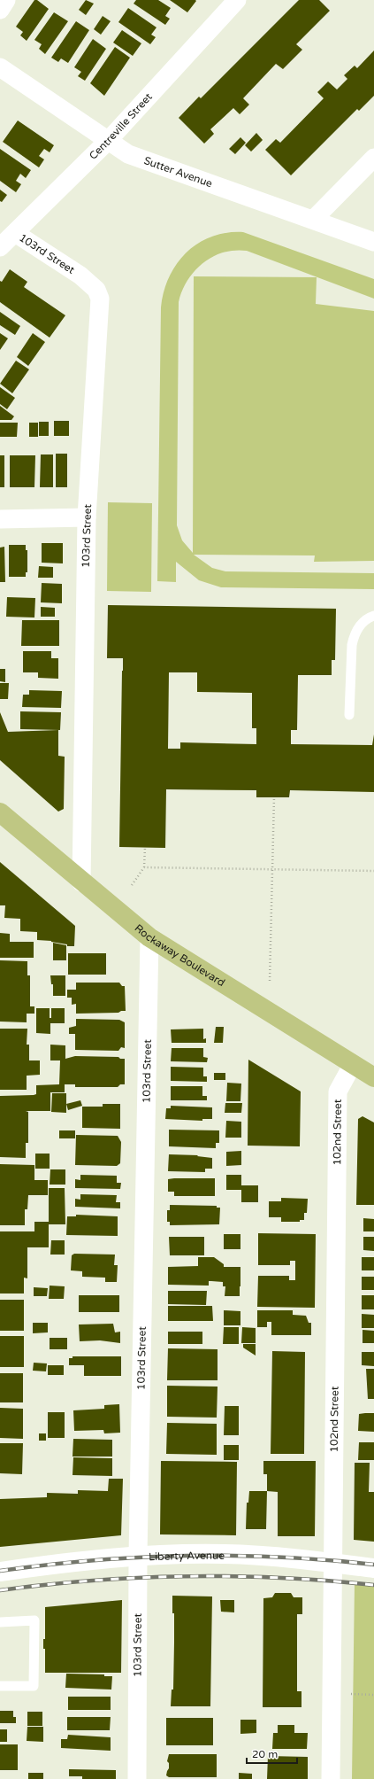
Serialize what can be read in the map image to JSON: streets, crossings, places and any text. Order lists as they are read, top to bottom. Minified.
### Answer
{"streets":{"main road":["Rockaway Boulevard"],"street":["Centreville Street","Sutter Avenue","103rd Street","102nd Street","Liberty Avenue"]},"crossings":[["Centreville Street","Sutter Avenue"],["Centreville Street","103rd Street"],["103rd Street","Rockaway Boulevard"],["103rd Street","Liberty Avenue"],["Rockaway Boulevard","102nd Street"],["102nd Street","Liberty Avenue"]],"scale_bar":"20 m"}
